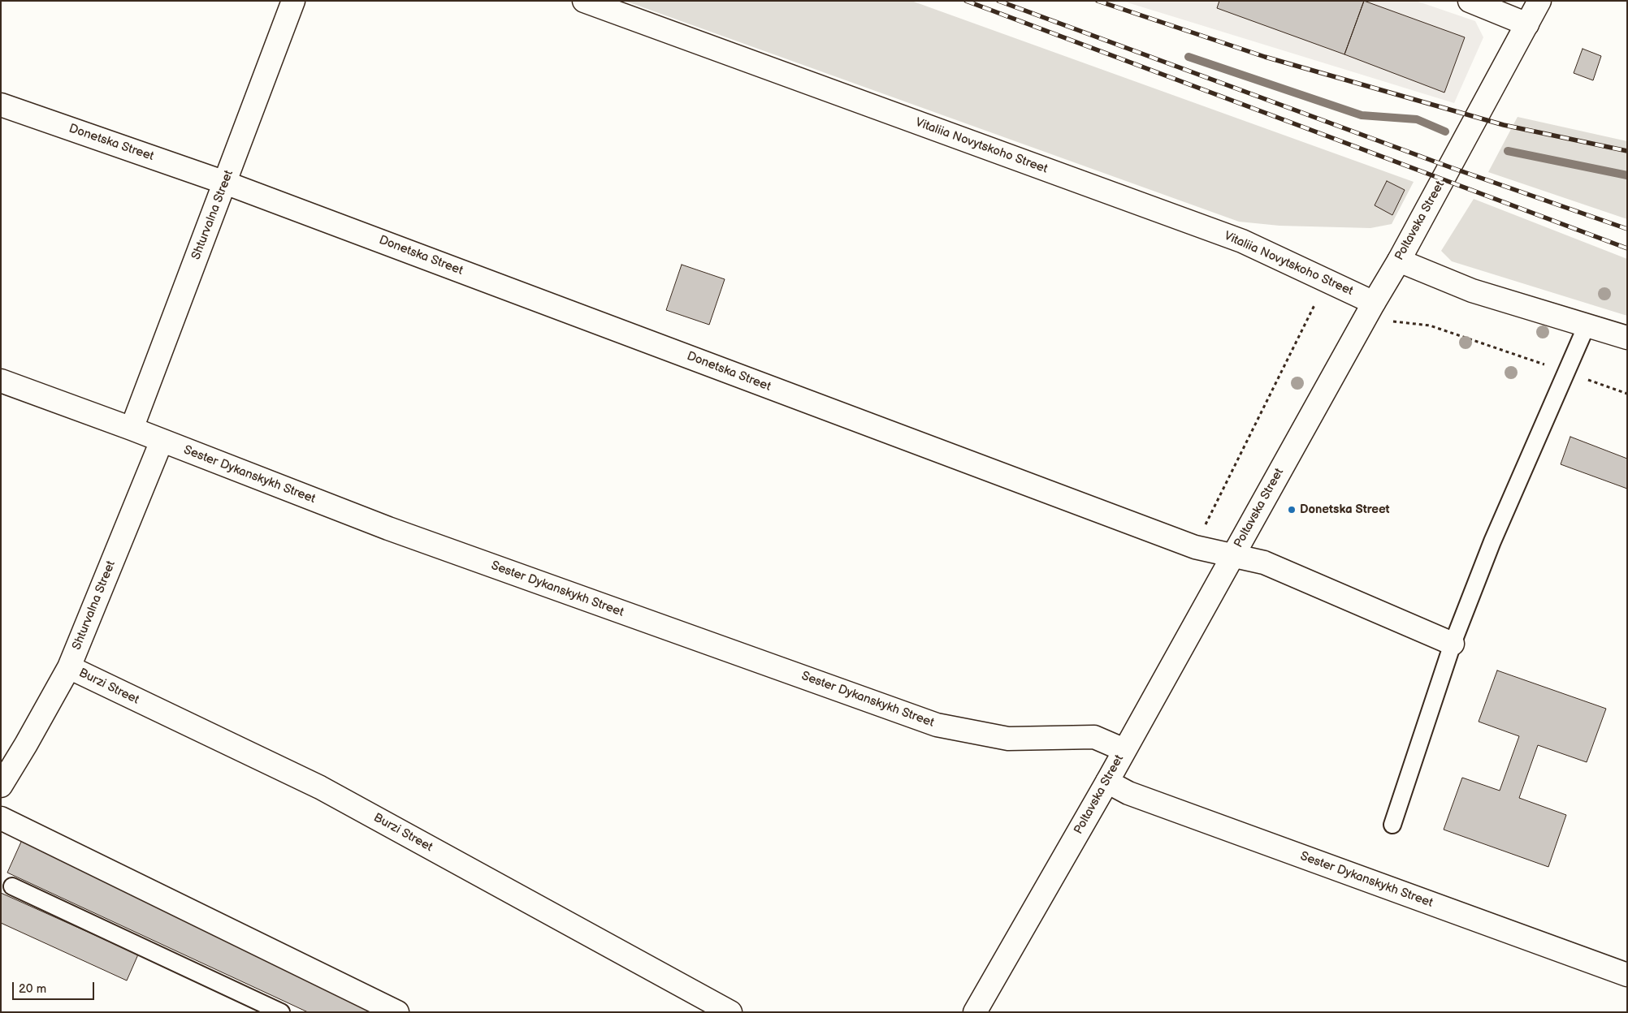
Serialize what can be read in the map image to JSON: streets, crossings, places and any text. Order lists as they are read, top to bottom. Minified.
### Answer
{"streets":{"street":["Donetska Street","Vitaliia Novytskoho Street","Shturvalna Street","Poltavska Street","Sester Dykanskykh Street","Burzi Street"]},"crossings":[["Donetska Street","Shturvalna Street"],["Donetska Street","Poltavska Street"],["Vitaliia Novytskoho Street","Poltavska Street"],["Shturvalna Street","Sester Dykanskykh Street"],["Shturvalna Street","Burzi Street"],["Poltavska Street","Sester Dykanskykh Street"]],"places":["Donetska Street"],"scale_bar":"20 m"}
